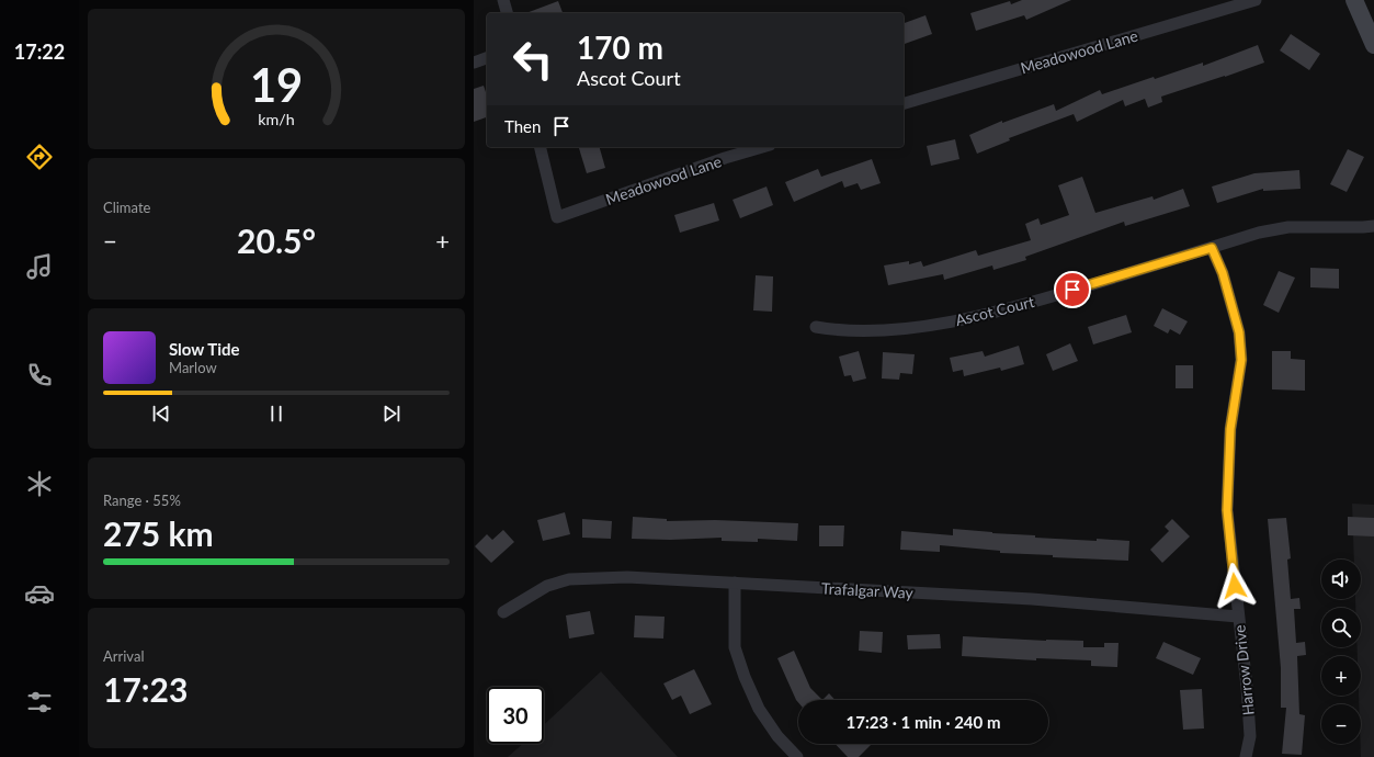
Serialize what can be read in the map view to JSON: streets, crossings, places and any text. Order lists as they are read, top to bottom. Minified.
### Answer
{"streets":{"street":["Meadowood Lane","Ascot Court","Trafalgar Way","Harrow Drive"]},"crossings":[["Ascot Court","Harrow Drive"],["Trafalgar Way","Harrow Drive"]],"page":{"tabs":"17:22","turn":["170 m","Ascot Court"],"then":"Then","tile":["Climate",["Range · 55%","275 km"],["Arrival","17:23"]],"heat":["−","20.5°","+"],"song":["Slow Tide","Marlow"],"map_buttons":["+","−"],"limit":"30","trip":"17:23 · 1 min · 240 m","gauge":["19","km/h"]}}
